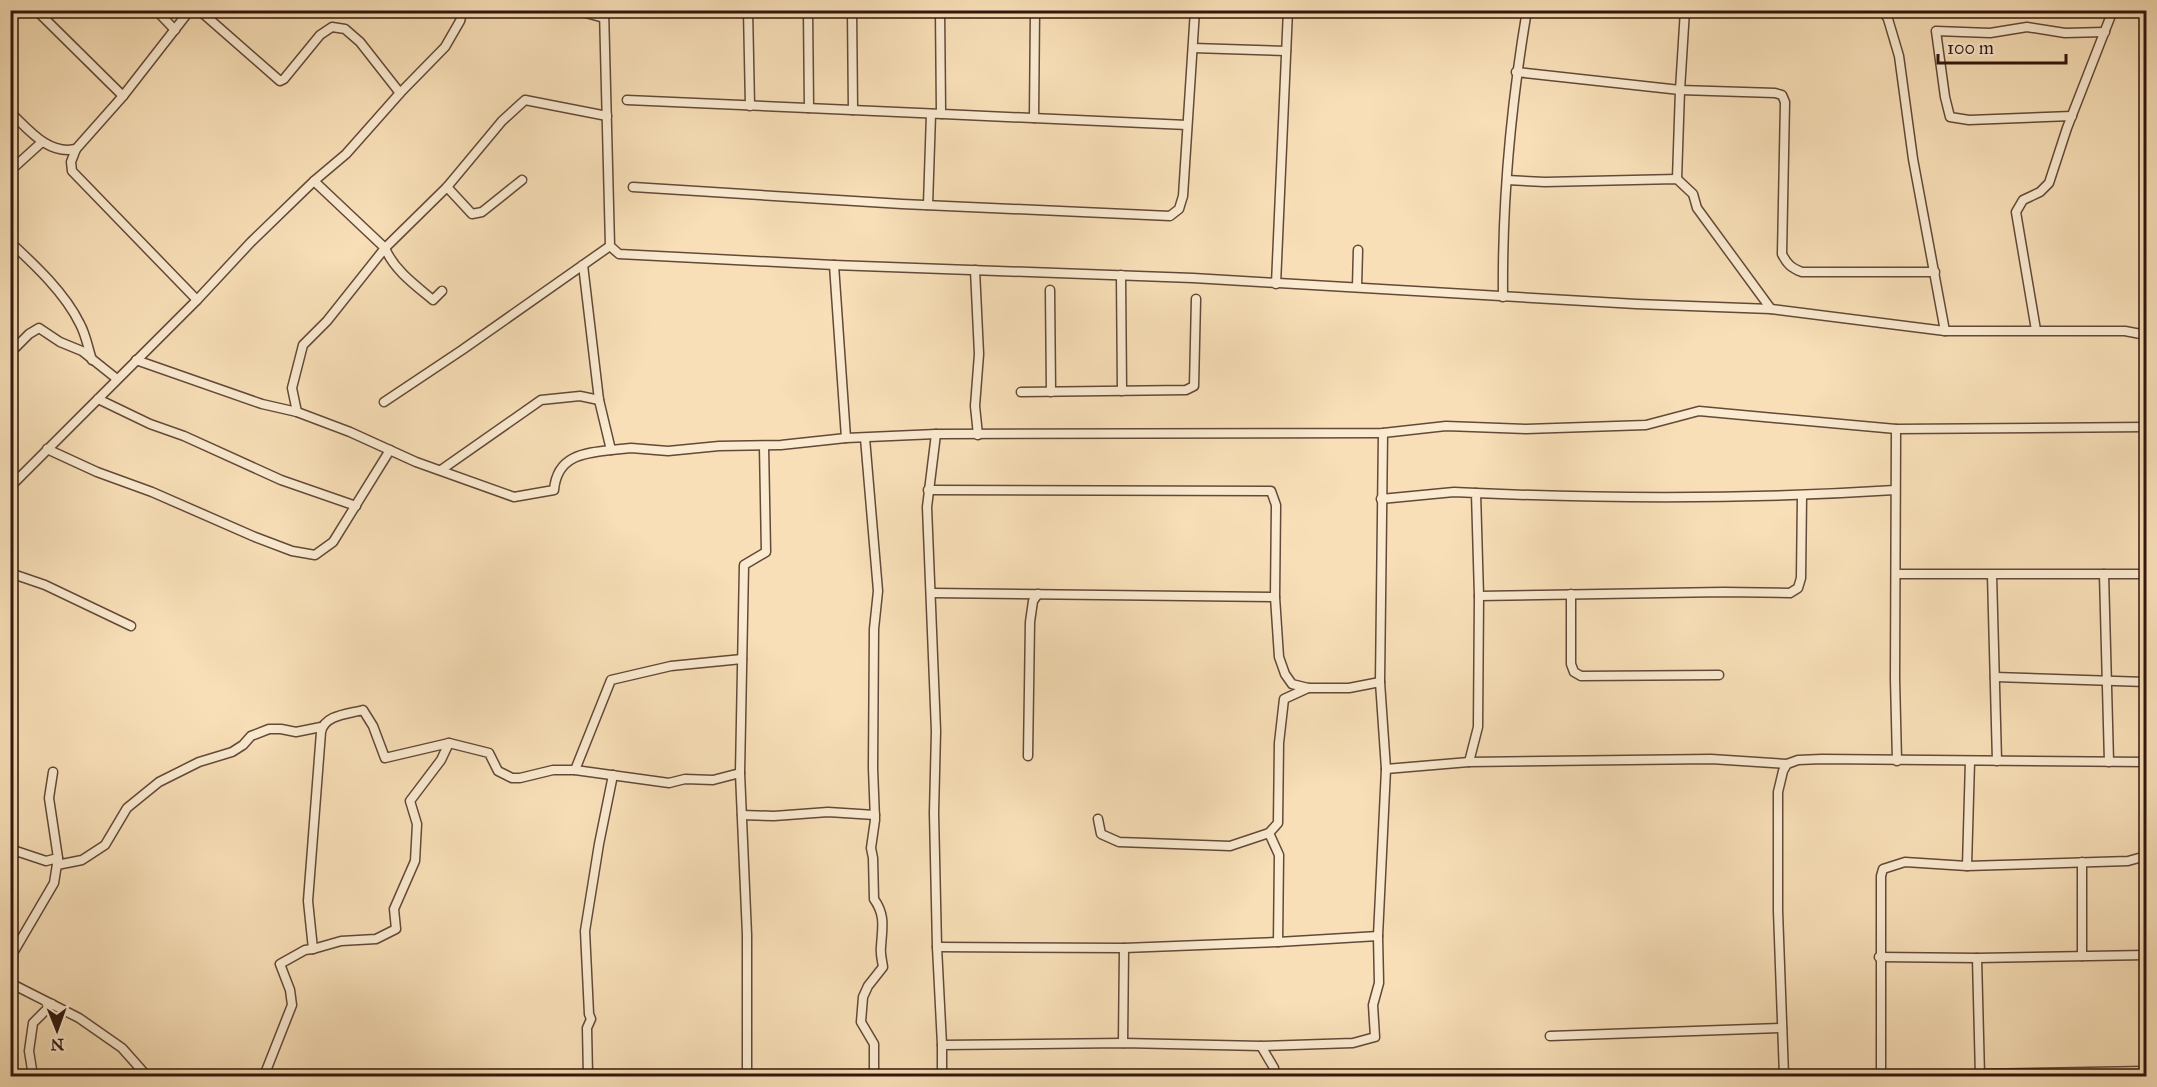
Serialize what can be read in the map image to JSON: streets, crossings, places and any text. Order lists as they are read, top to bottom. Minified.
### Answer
{"scale_bar":"100 m","north":"bottom"}
